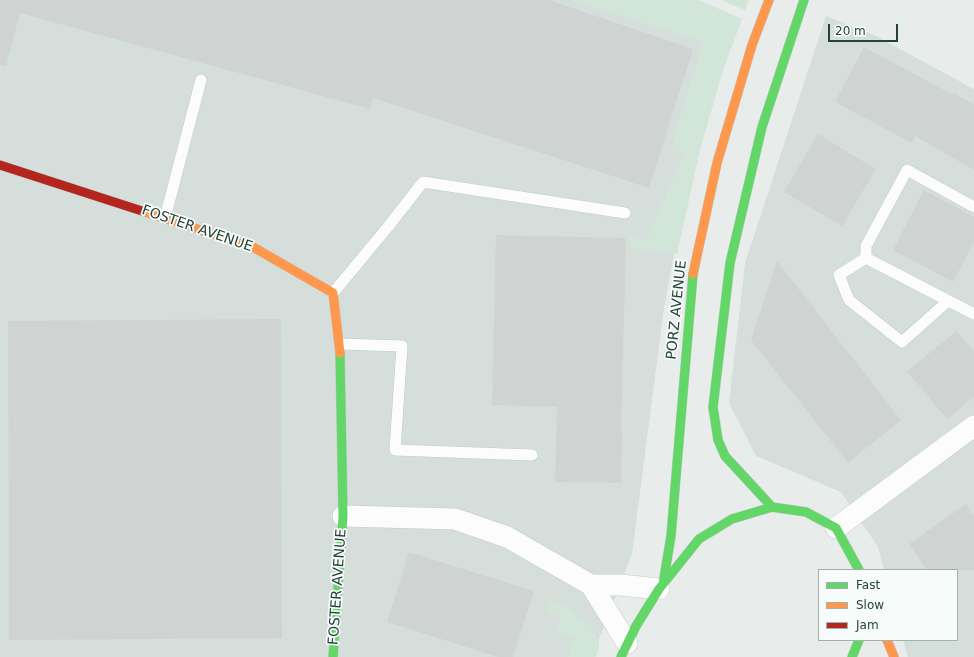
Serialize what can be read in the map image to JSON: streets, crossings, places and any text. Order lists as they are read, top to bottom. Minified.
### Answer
{"streets":{"main road":["FOSTER AVENUE","PORZ AVENUE"]},"legend":["Fast","Slow","Jam"],"scale_bar":"20 m"}
